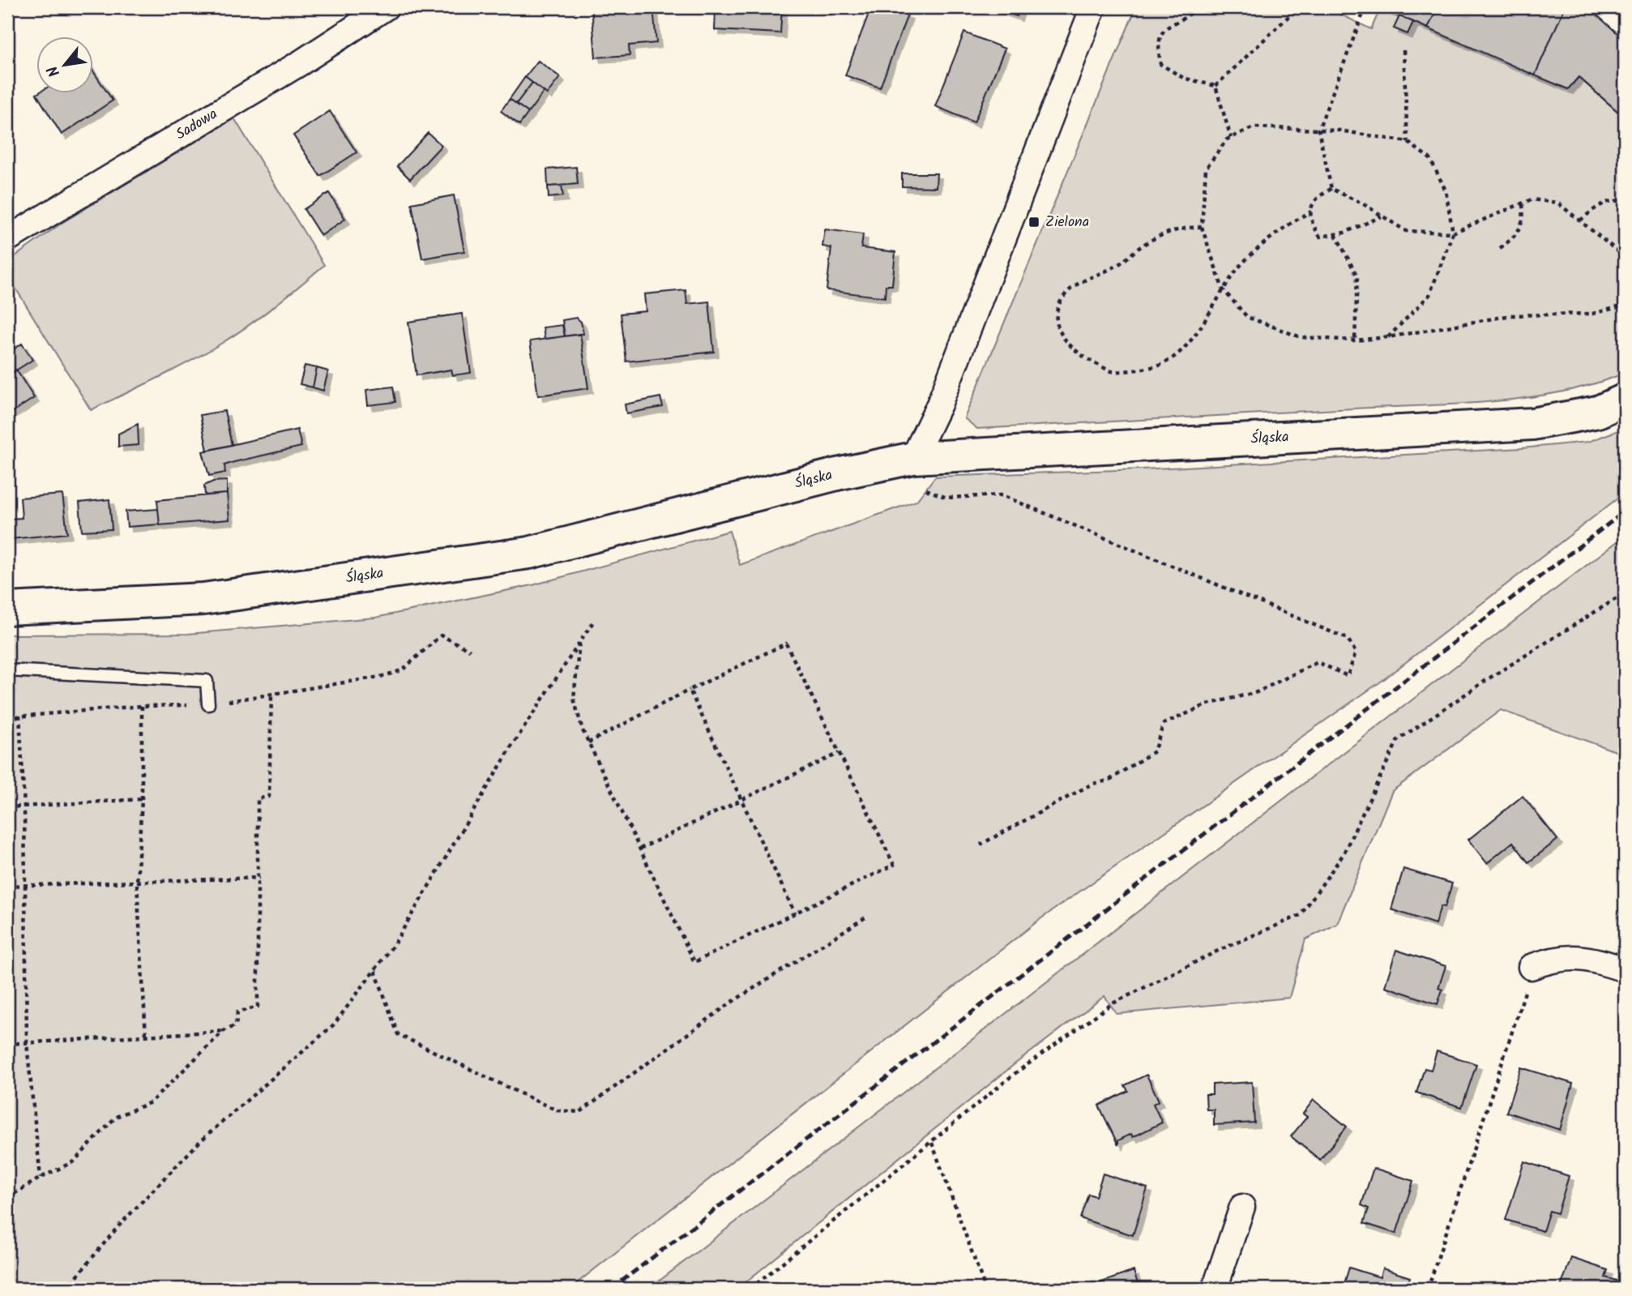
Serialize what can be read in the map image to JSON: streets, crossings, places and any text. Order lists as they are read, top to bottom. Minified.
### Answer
{"streets":{"street":["Sadowa","Śląska"]},"places":{"transit":["Zielona"]},"north":"bottom left"}
